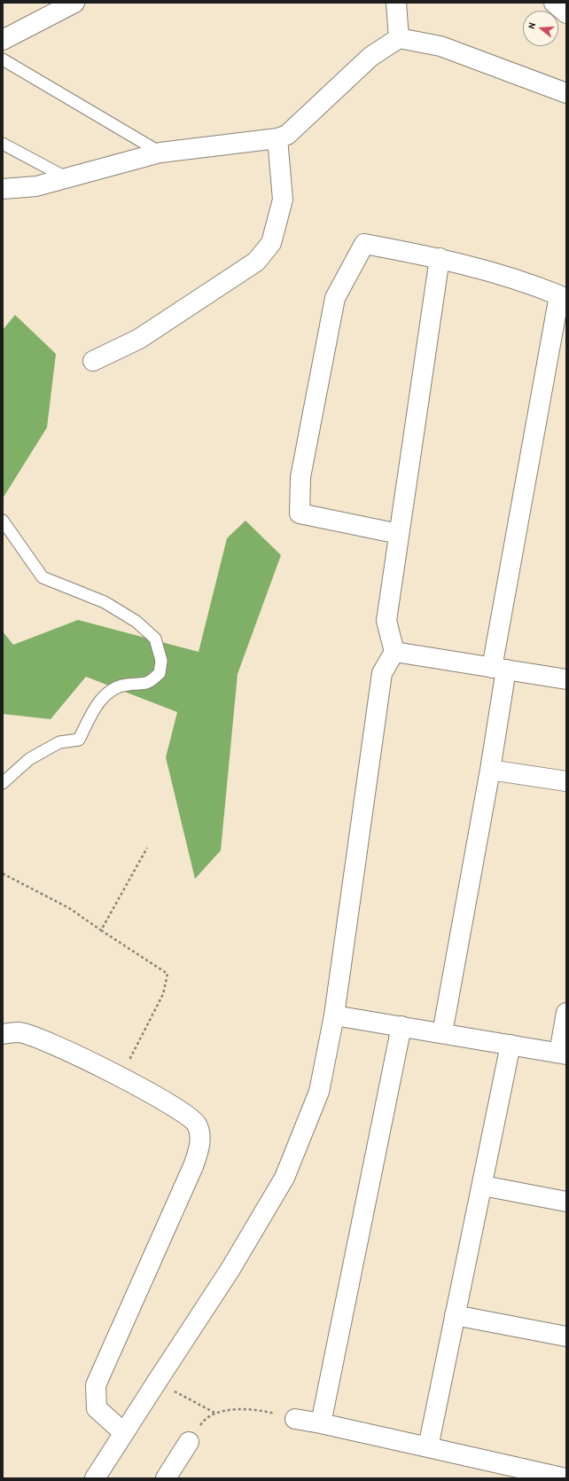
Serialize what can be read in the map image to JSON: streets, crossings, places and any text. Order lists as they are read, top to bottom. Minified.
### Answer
{"north":"left"}
